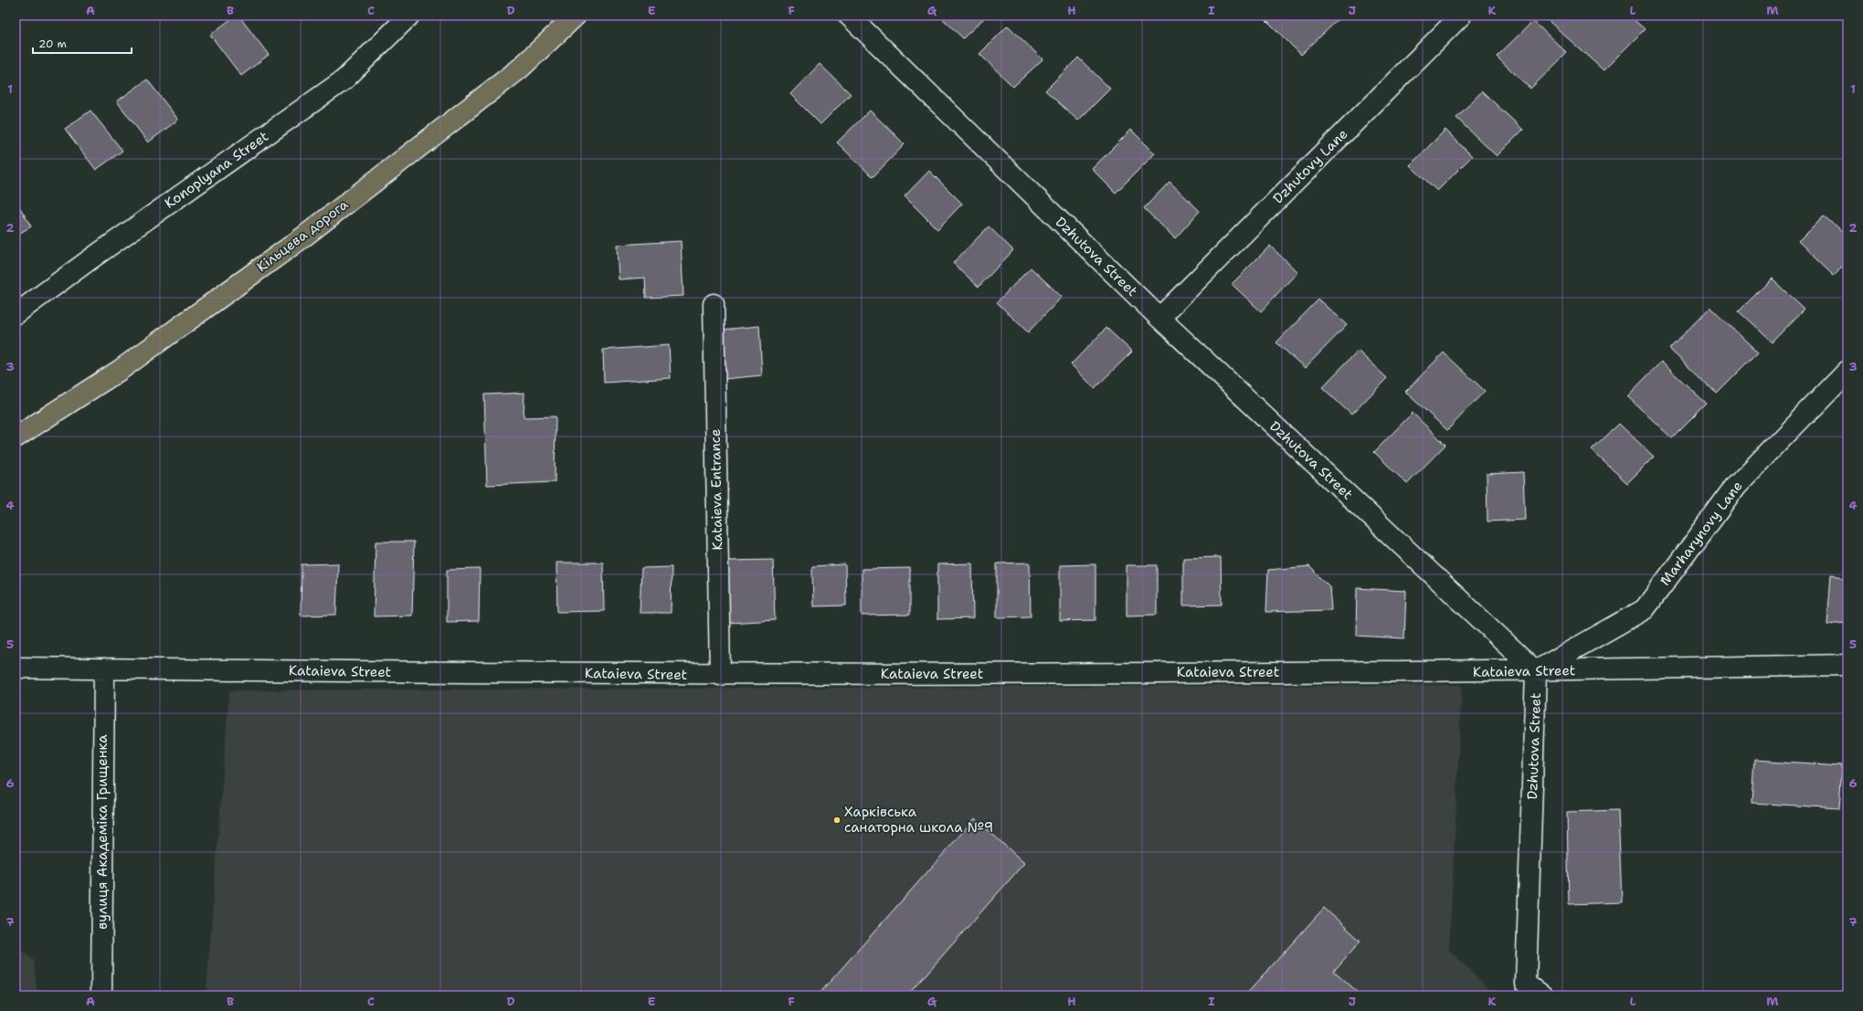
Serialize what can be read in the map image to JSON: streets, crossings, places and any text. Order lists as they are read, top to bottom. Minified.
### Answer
{"streets":{"highway":["Кільцева дорога"],"street":["Dzhutovy Lane","Konoplyana Street","Dzhutova Street","Kataieva Entrance","Marharynovy Lane","Kataieva Street","вулиця Академіка Грищенка"]},"crossings":[["Dzhutovy Lane","Dzhutova Street"],["Dzhutova Street","Marharynovy Lane"],["Dzhutova Street","Kataieva Street"],["Kataieva Entrance","Kataieva Street"],["Marharynovy Lane","Kataieva Street"],["Kataieva Street","вулиця Академіка Грищенка"]],"places":["Харківська санаторна школа №9"],"scale_bar":"20 m","grid":{"columns":["A","B","C","D","E","F","G","H","I","J","K","L","M"],"rows":["1","2","3","4","5","6","7"]}}
